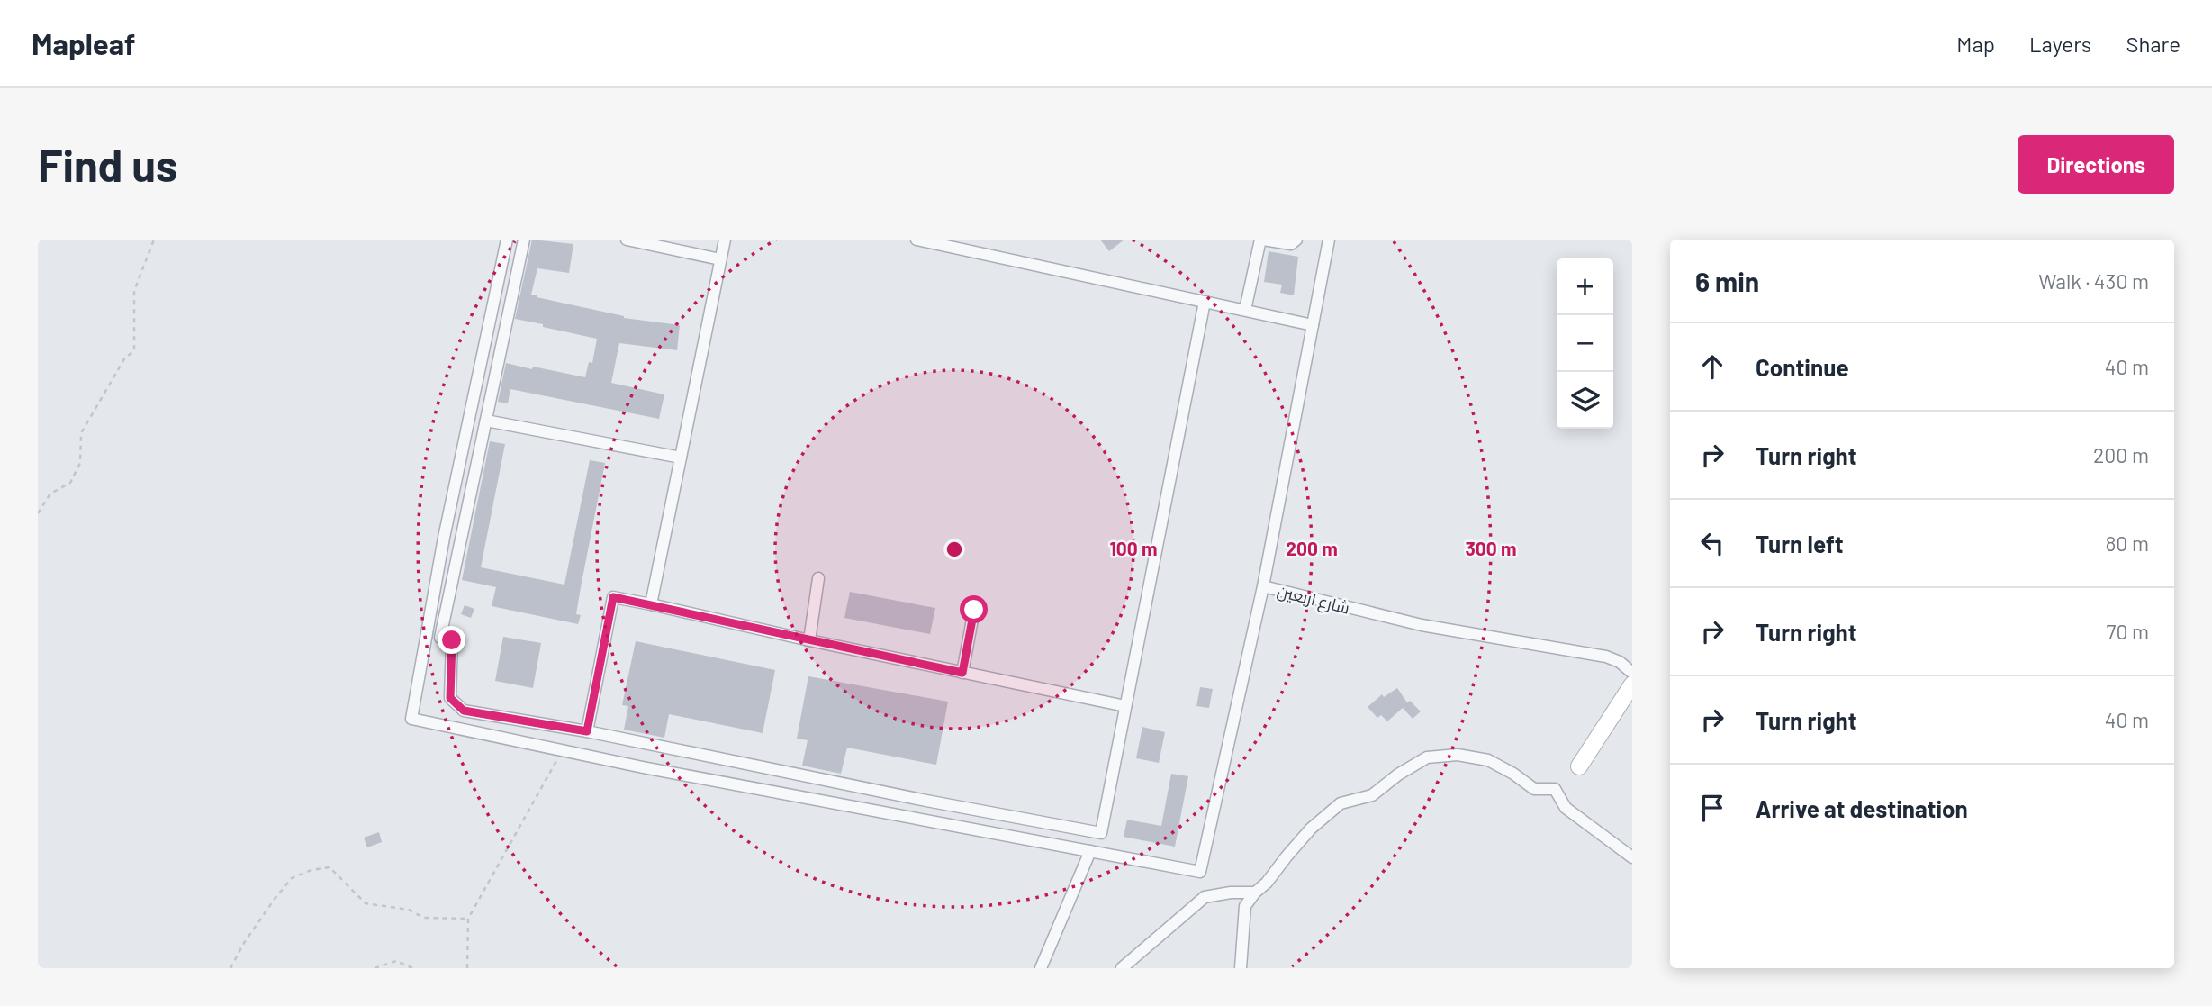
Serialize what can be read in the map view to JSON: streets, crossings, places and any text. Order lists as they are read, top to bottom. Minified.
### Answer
{"streets":{"street":["شارع اربعين"]},"page":{"header":"Mapleaf","nav":["Map","Layers","Share"],"buttons":"Directions","title":"Find us","heading":["6 min","Walk · 430 m"],"map_buttons":["+","−"],"list":[["Continue","40 m"],["Turn right","200 m"],["Turn left","80 m"],["Turn right","70 m"],["Turn right","40 m"],"Arrive at destination"]},"rings":["100 m","200 m","300 m"]}
